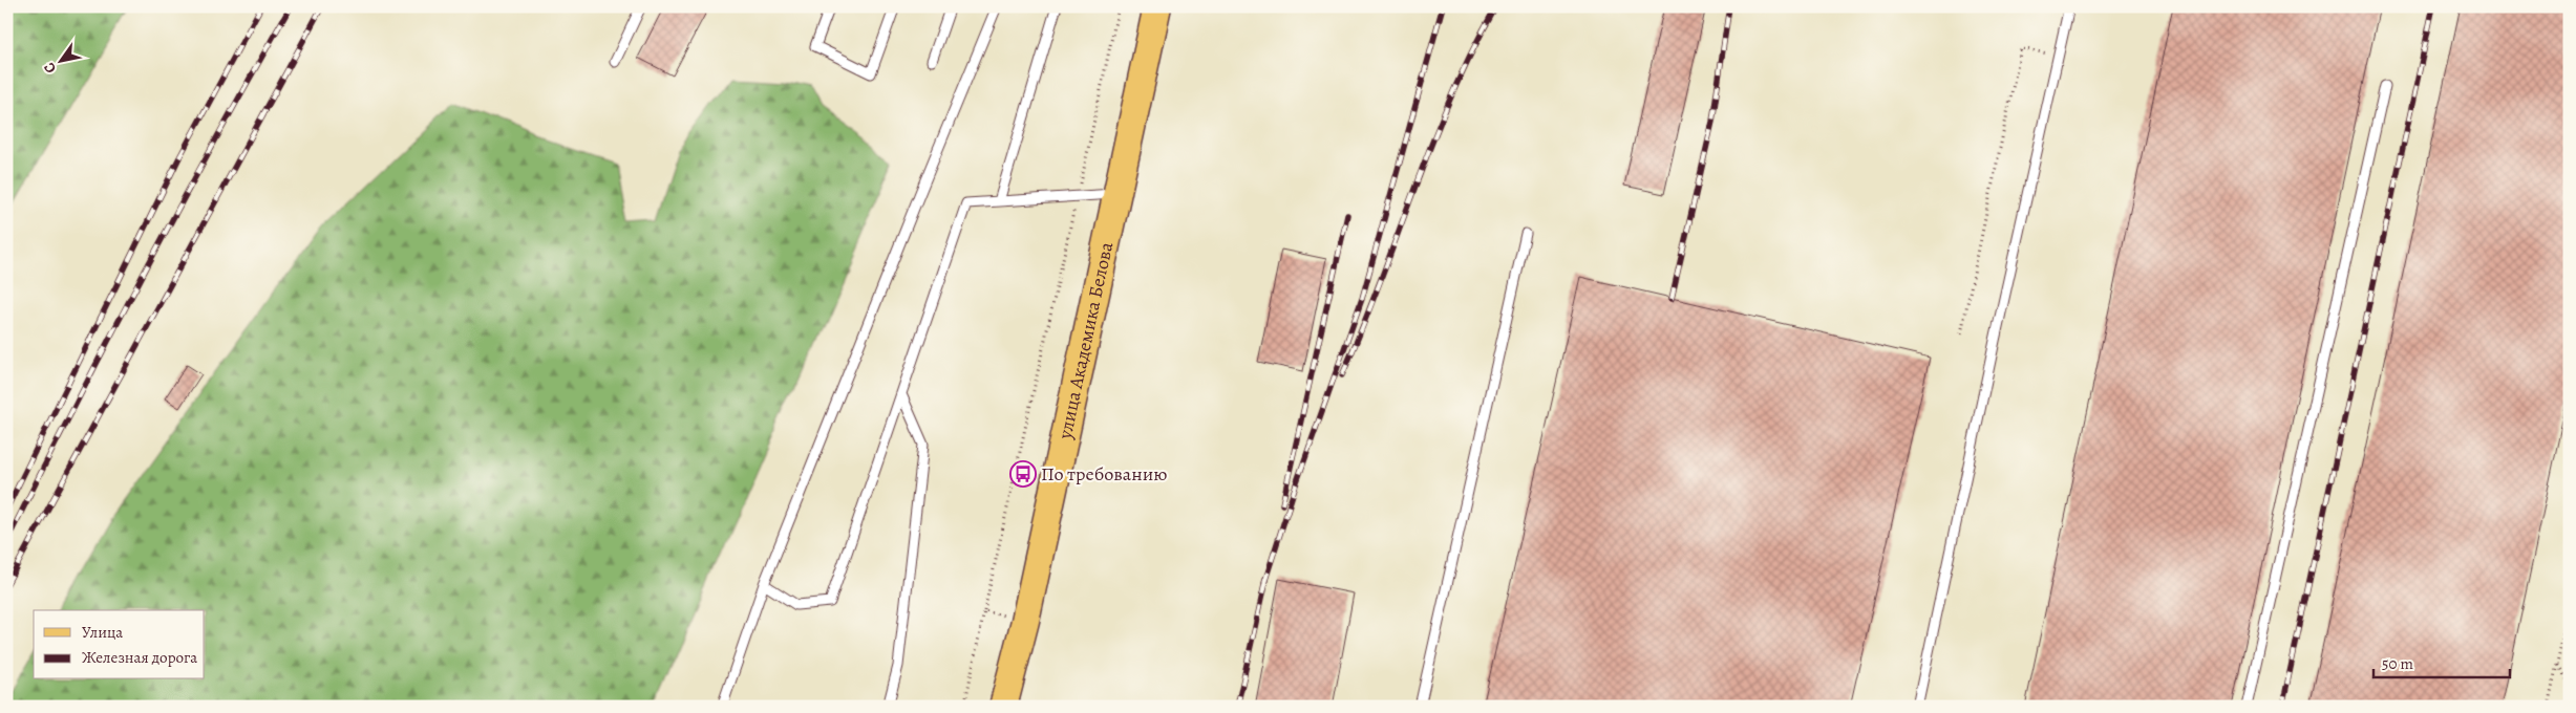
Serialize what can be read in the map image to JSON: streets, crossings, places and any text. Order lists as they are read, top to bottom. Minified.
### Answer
{"streets":{"main road":["улица Академика Белова"]},"places":{"bus stop":["По требованию"]},"legend":["Улица","Железная дорога"],"scale_bar":"50 m","north":"bottom left"}
